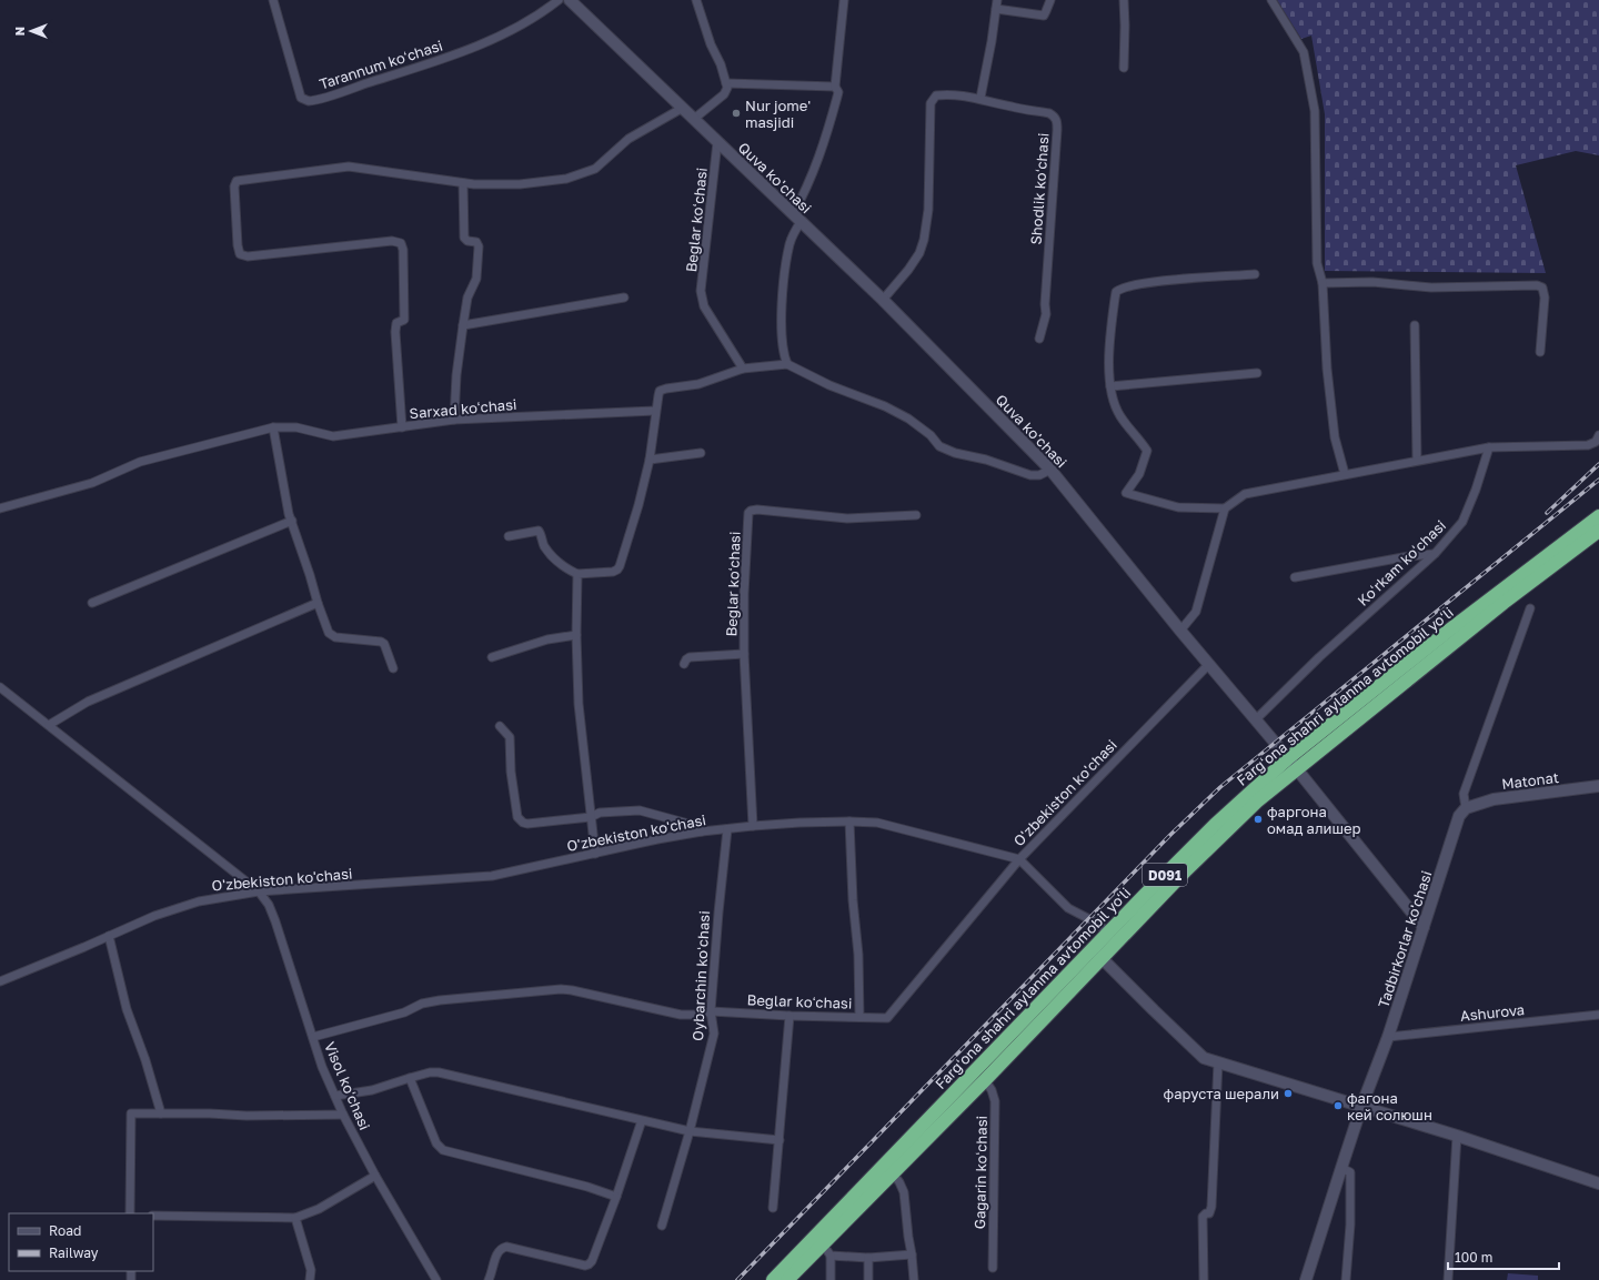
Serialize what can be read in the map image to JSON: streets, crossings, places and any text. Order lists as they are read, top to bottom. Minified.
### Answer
{"streets":{"highway":["Fargʻona shahri aylanma avtomobil yoʻli","D091"],"main road":["Quva ko'chasi","Matonat","Tadbirkorlar ko'chasi"],"street":["Tarannum koʻchasi","Shodlik koʻchasi","Beglar koʻchasi","Sarxad koʻchasi","Koʻrkam koʻchasi","O'zbekiston ko'chasi","Oybarchin koʻchasi","Ashurova","Visol koʻchasi","Gagarin koʻchasi"]},"crossings":[["Quva ko'chasi","Shodlik koʻchasi"],["Quva ko'chasi","Beglar koʻchasi"],["Quva ko'chasi","Koʻrkam koʻchasi"],["Quva ko'chasi","Fargʻona shahri aylanma avtomobil yoʻli"],["Quva ko'chasi","O'zbekiston ko'chasi"],["Quva ko'chasi","Tadbirkorlar ko'chasi"],["Beglar koʻchasi","O'zbekiston ko'chasi"],["Beglar koʻchasi","Oybarchin koʻchasi"],["Beglar koʻchasi","Visol koʻchasi"],["Fargʻona shahri aylanma avtomobil yoʻli","Gagarin koʻchasi"],["Matonat","Tadbirkorlar ko'chasi"],["O'zbekiston ko'chasi","Oybarchin koʻchasi"],["O'zbekiston ko'chasi","Visol koʻchasi"],["Tadbirkorlar ko'chasi","Ashurova"]],"places":["Nur jome' masjidi","фаргона омад алишер","фаруста шерали","фагона кей солюшн"],"legend":["Road","Railway"],"scale_bar":"100 m","north":"left"}
